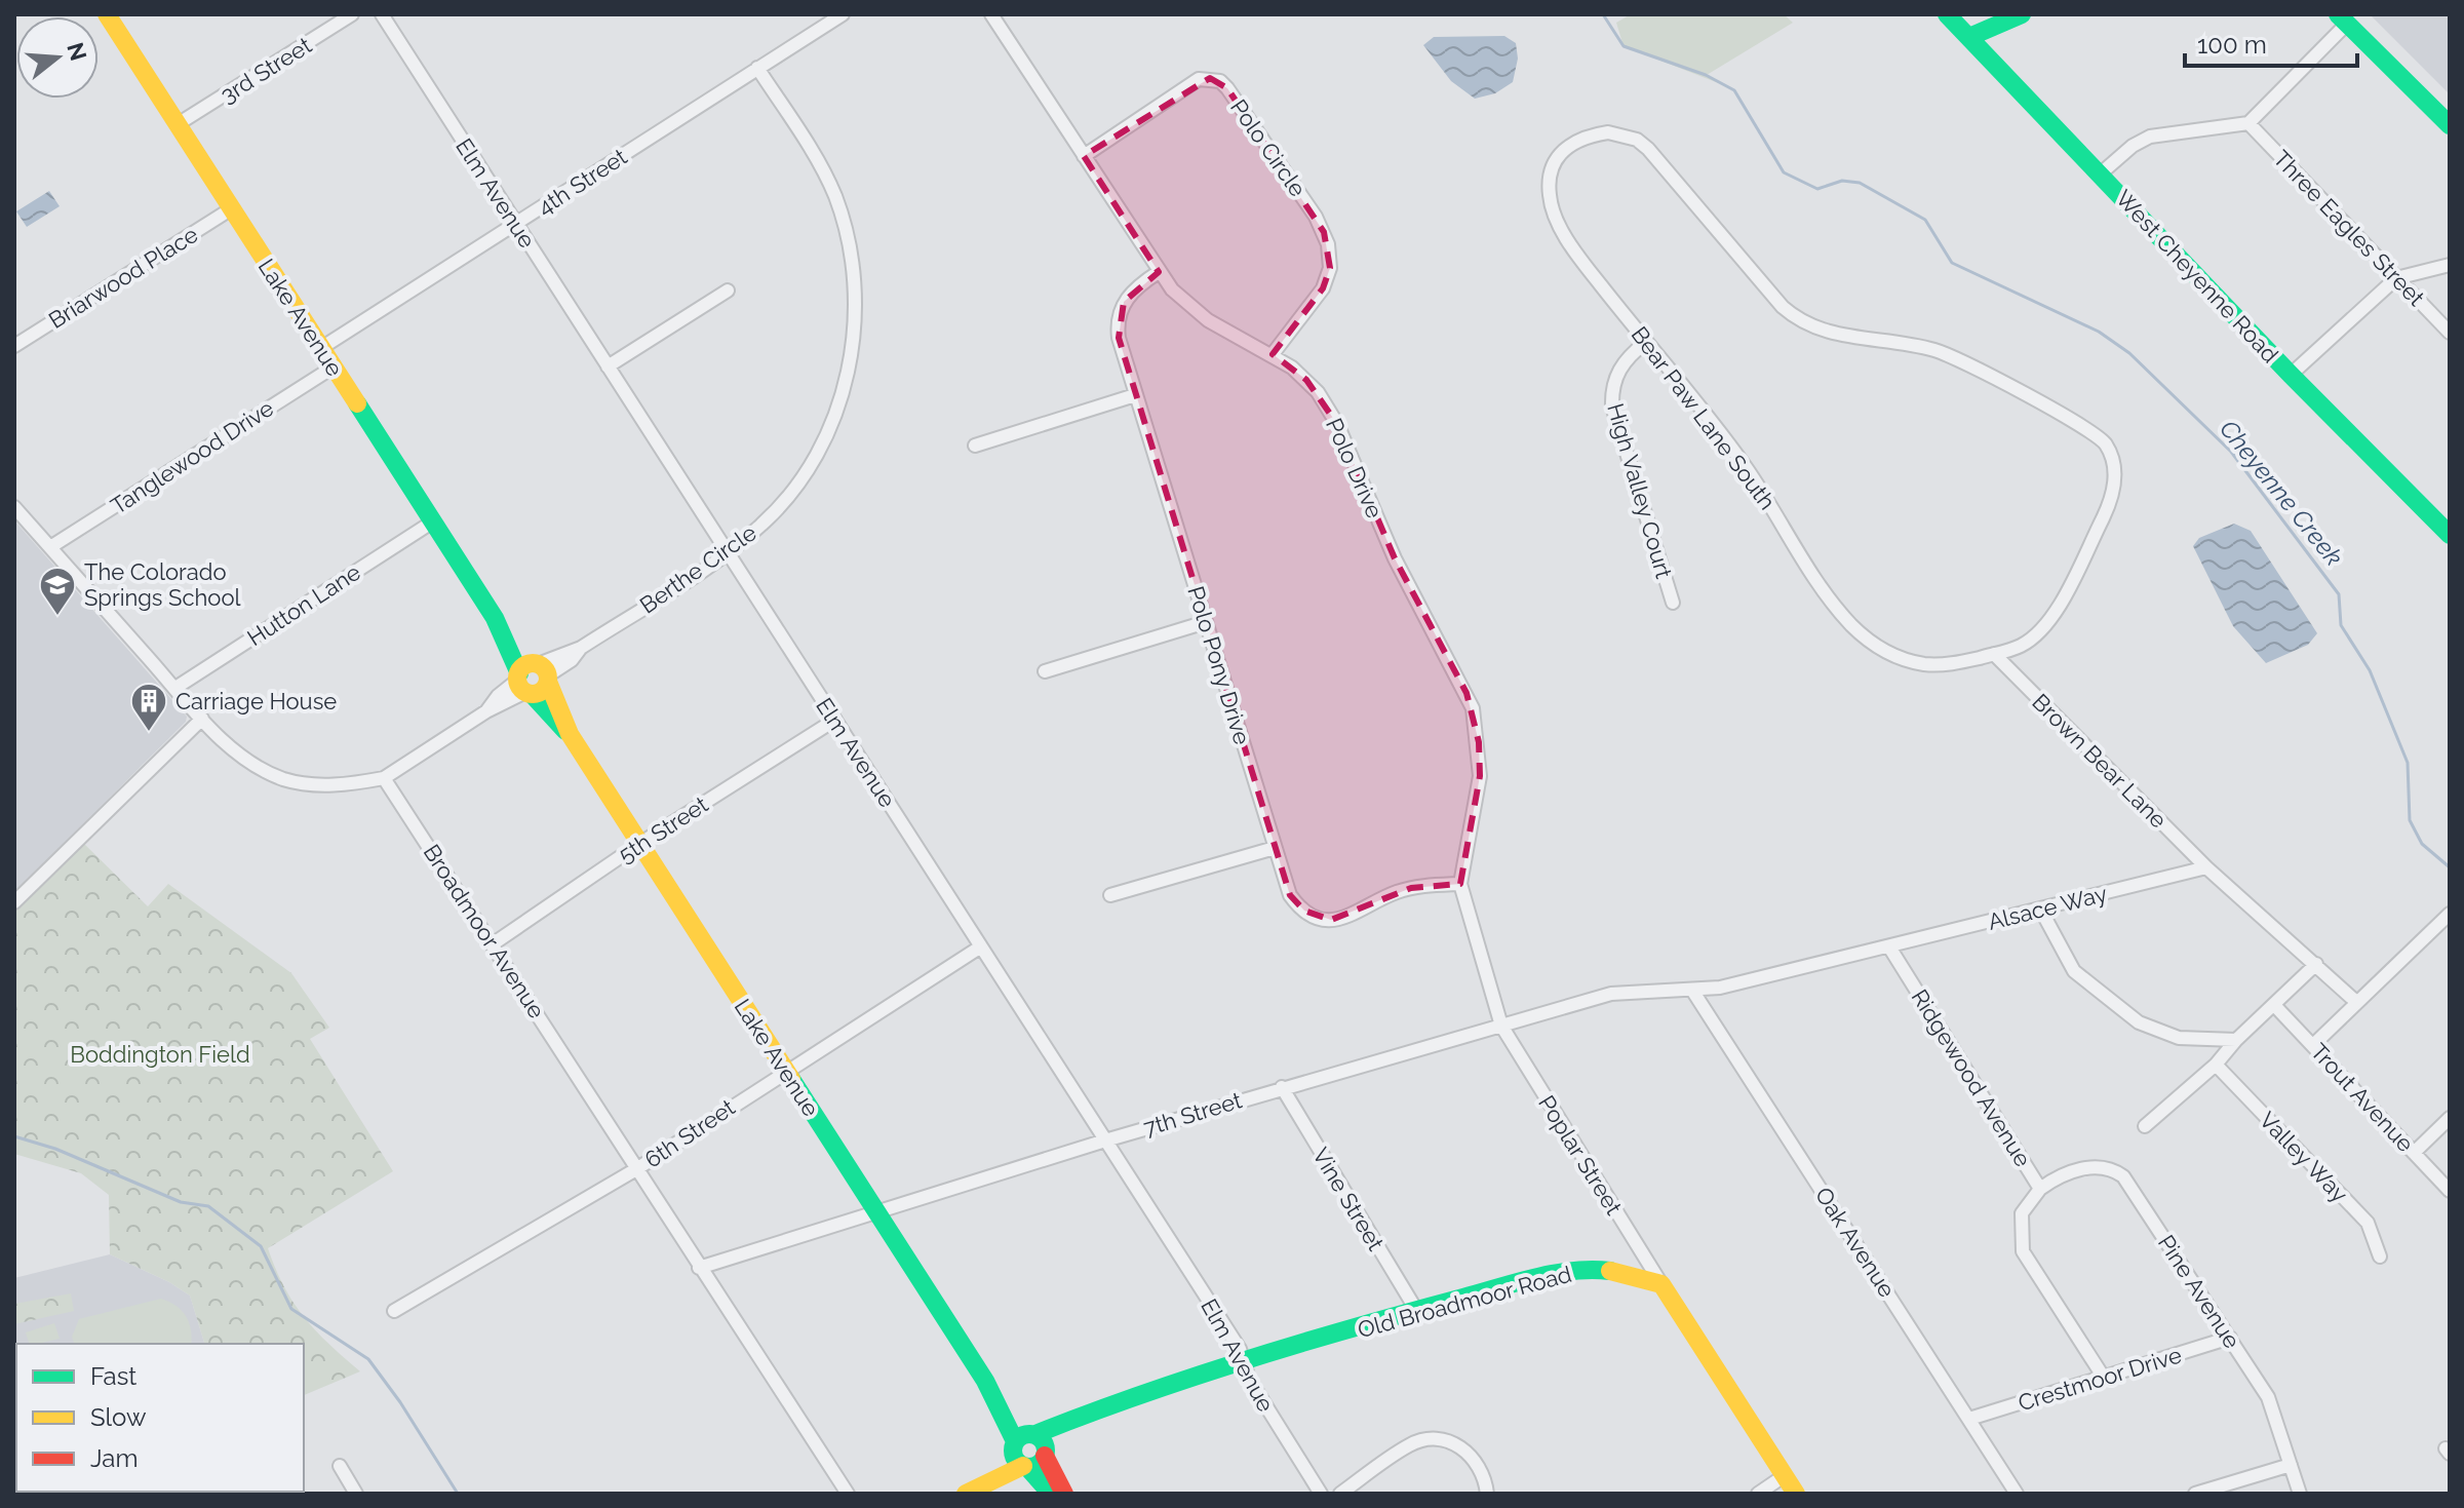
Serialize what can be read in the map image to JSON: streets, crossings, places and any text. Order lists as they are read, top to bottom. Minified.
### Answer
{"streets":{"main road":["West Cheyenne Road","Lake Avenue","Old Broadmoor Road"],"street":["3rd Street","Polo Circle","4th Street","Elm Avenue","Three Eagles Street","Briarwood Place","Bear Paw Lane South","Tanglewood Drive","Polo Drive","High Valley Court","Berthe Circle","Hutton Lane","Polo Pony Drive","Brown Bear Lane","5th Street","Alsace Way","Broadmoor Avenue","Ridgewood Avenue","Trout Avenue","7th Street","6th Street","Poplar Street","Valley Way","Vine Street","Oak Avenue","Pine Avenue","Crestmoor Drive"]},"crossings":[["3rd Street","Lake Avenue"],["Polo Circle","Polo Drive"],["4th Street","Elm Avenue"],["4th Street","Lake Avenue"],["4th Street","Berthe Circle"],["Elm Avenue","Berthe Circle"],["Elm Avenue","5th Street"],["Elm Avenue","7th Street"],["Elm Avenue","6th Street"],["Elm Avenue","Old Broadmoor Road"],["Briarwood Place","Lake Avenue"],["Lake Avenue","Tanglewood Drive"],["Lake Avenue","Berthe Circle"],["Lake Avenue","Hutton Lane"],["Lake Avenue","5th Street"],["Lake Avenue","7th Street"],["Lake Avenue","6th Street"],["Lake Avenue","Old Broadmoor Road"],["Bear Paw Lane South","High Valley Court"],["Bear Paw Lane South","Brown Bear Lane"],["Polo Drive","Polo Pony Drive"],["Polo Drive","7th Street"],["Polo Drive","Poplar Street"],["Berthe Circle","Broadmoor Avenue"],["Brown Bear Lane","Alsace Way"],["5th Street","Broadmoor Avenue"],["Alsace Way","Ridgewood Avenue"],["Alsace Way","7th Street"],["Alsace Way","Oak Avenue"],["Broadmoor Avenue","7th Street"],["Broadmoor Avenue","6th Street"],["Ridgewood Avenue","Pine Avenue"],["Ridgewood Avenue","Crestmoor Drive"],["7th Street","Poplar Street"],["7th Street","Vine Street"],["7th Street","Oak Avenue"],["Poplar Street","Old Broadmoor Road"],["Vine Street","Old Broadmoor Road"],["Oak Avenue","Crestmoor Drive"],["Pine Avenue","Crestmoor Drive"]],"water":["Cheyenne Creek"],"parks":["Boddington Field"],"places":{"school or university":["The Colorado Springs School"],"building":["Carriage House"]},"legend":["Fast","Slow","Jam"],"scale_bar":"100 m","north":"right"}
